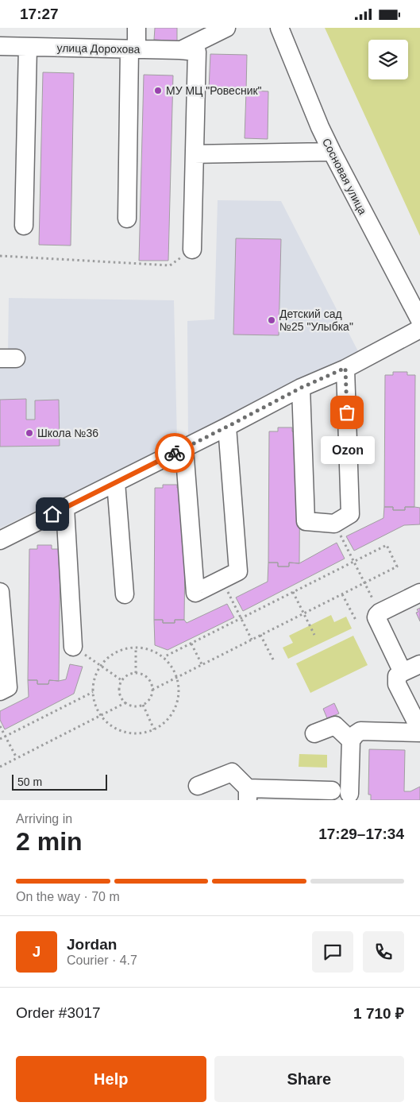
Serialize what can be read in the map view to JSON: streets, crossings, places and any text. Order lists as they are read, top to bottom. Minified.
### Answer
{"streets":{"street":["улица Дорохова","Сосновая улица"]},"places":["МУ МЦ \"Ровесник\"","Детский сад №25 \"Улыбка\"","Ozon","Школа №36"],"scale_bar":"50 m","page":{"status":"17:27","bubble":"Ozon","scale":"50 m","heading":["2 min","Arriving in","17:29–17:34"],"panel":["Jordan","Courier · 4.7","Order #3017","1 710 ₽"],"bar":"On the way · 70 m","round":"J","buttons":["Help","Share"]}}
